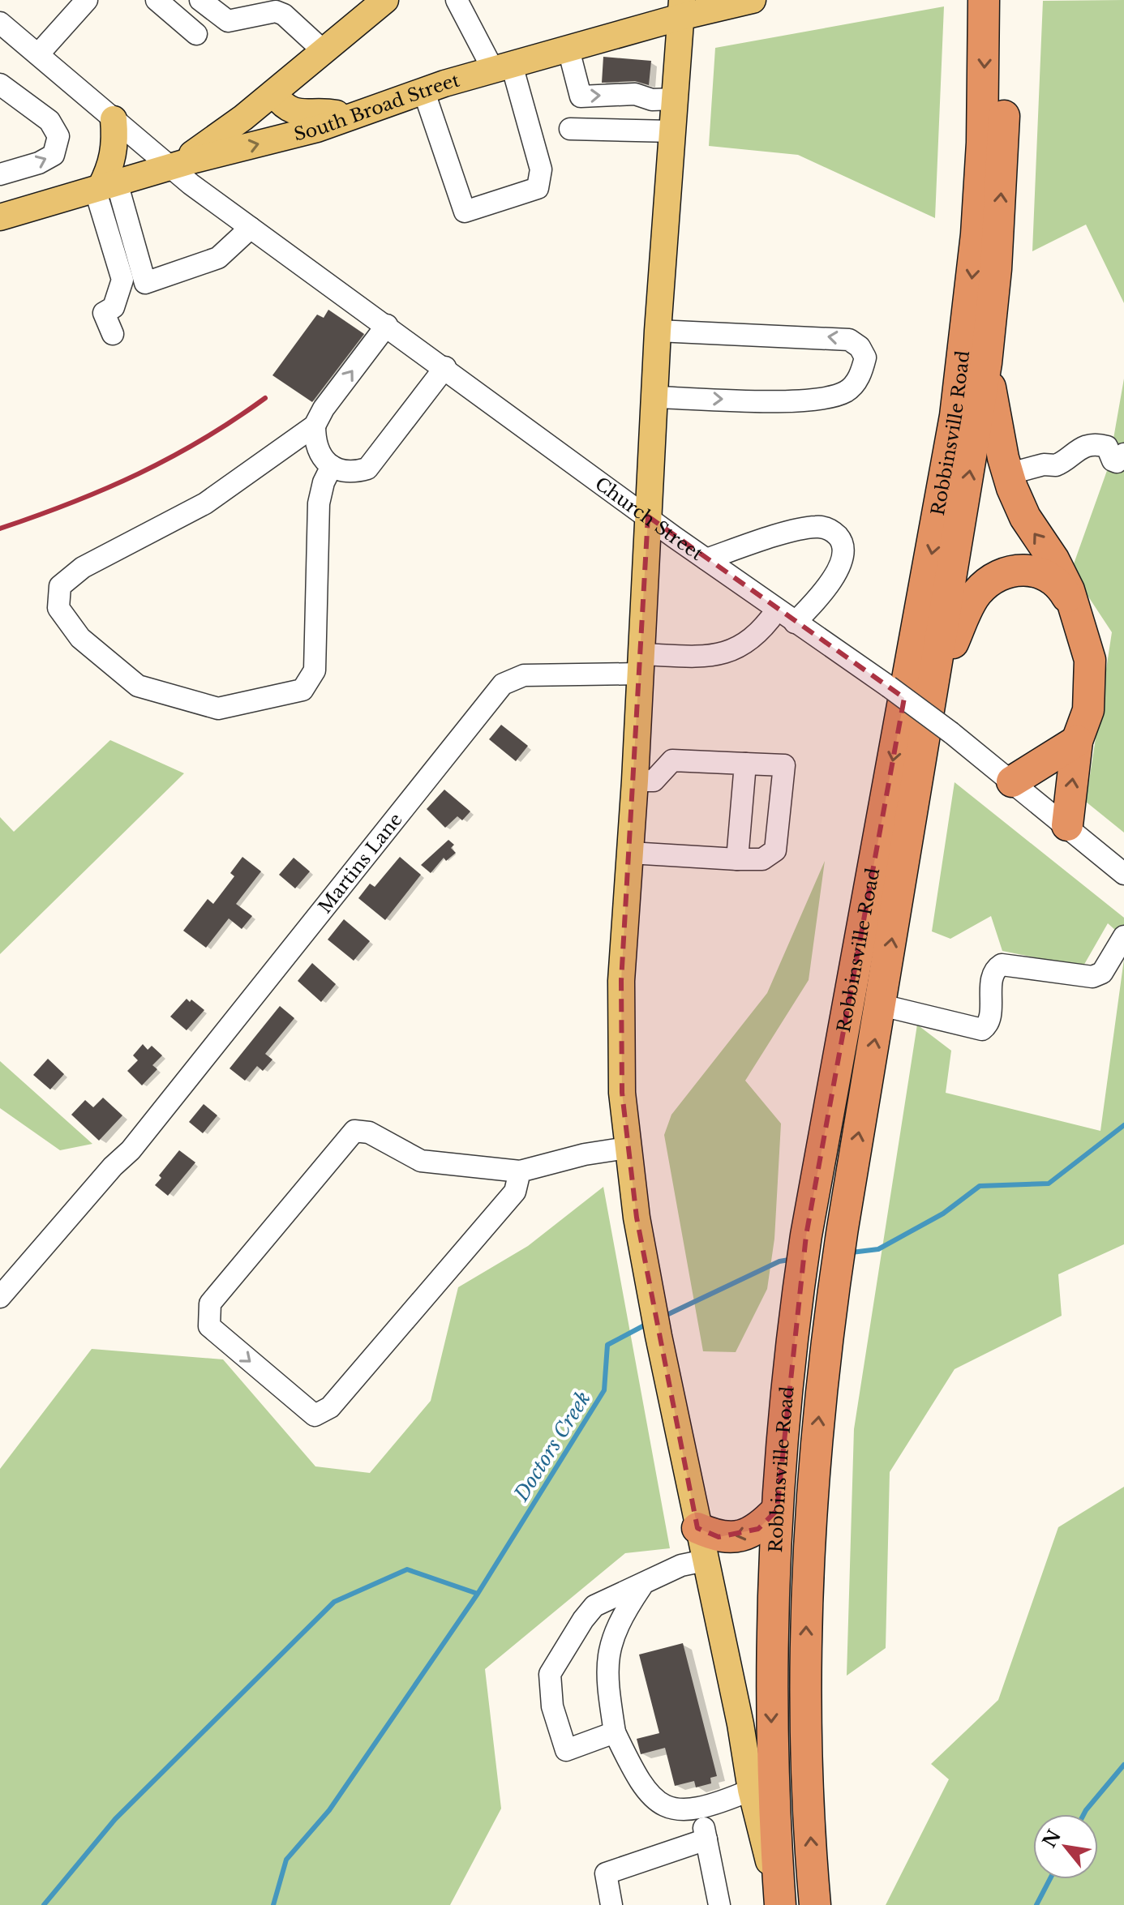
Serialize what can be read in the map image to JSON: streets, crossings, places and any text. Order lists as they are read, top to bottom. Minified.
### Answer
{"streets":{"highway":["Robbinsville Road"],"main road":["South Broad Street"],"street":["Church Street","Martins Lane"]},"crossings":[["South Broad Street","Church Street"],["Church Street","Martins Lane"]],"water":["Doctors Creek"],"north":"top left"}
